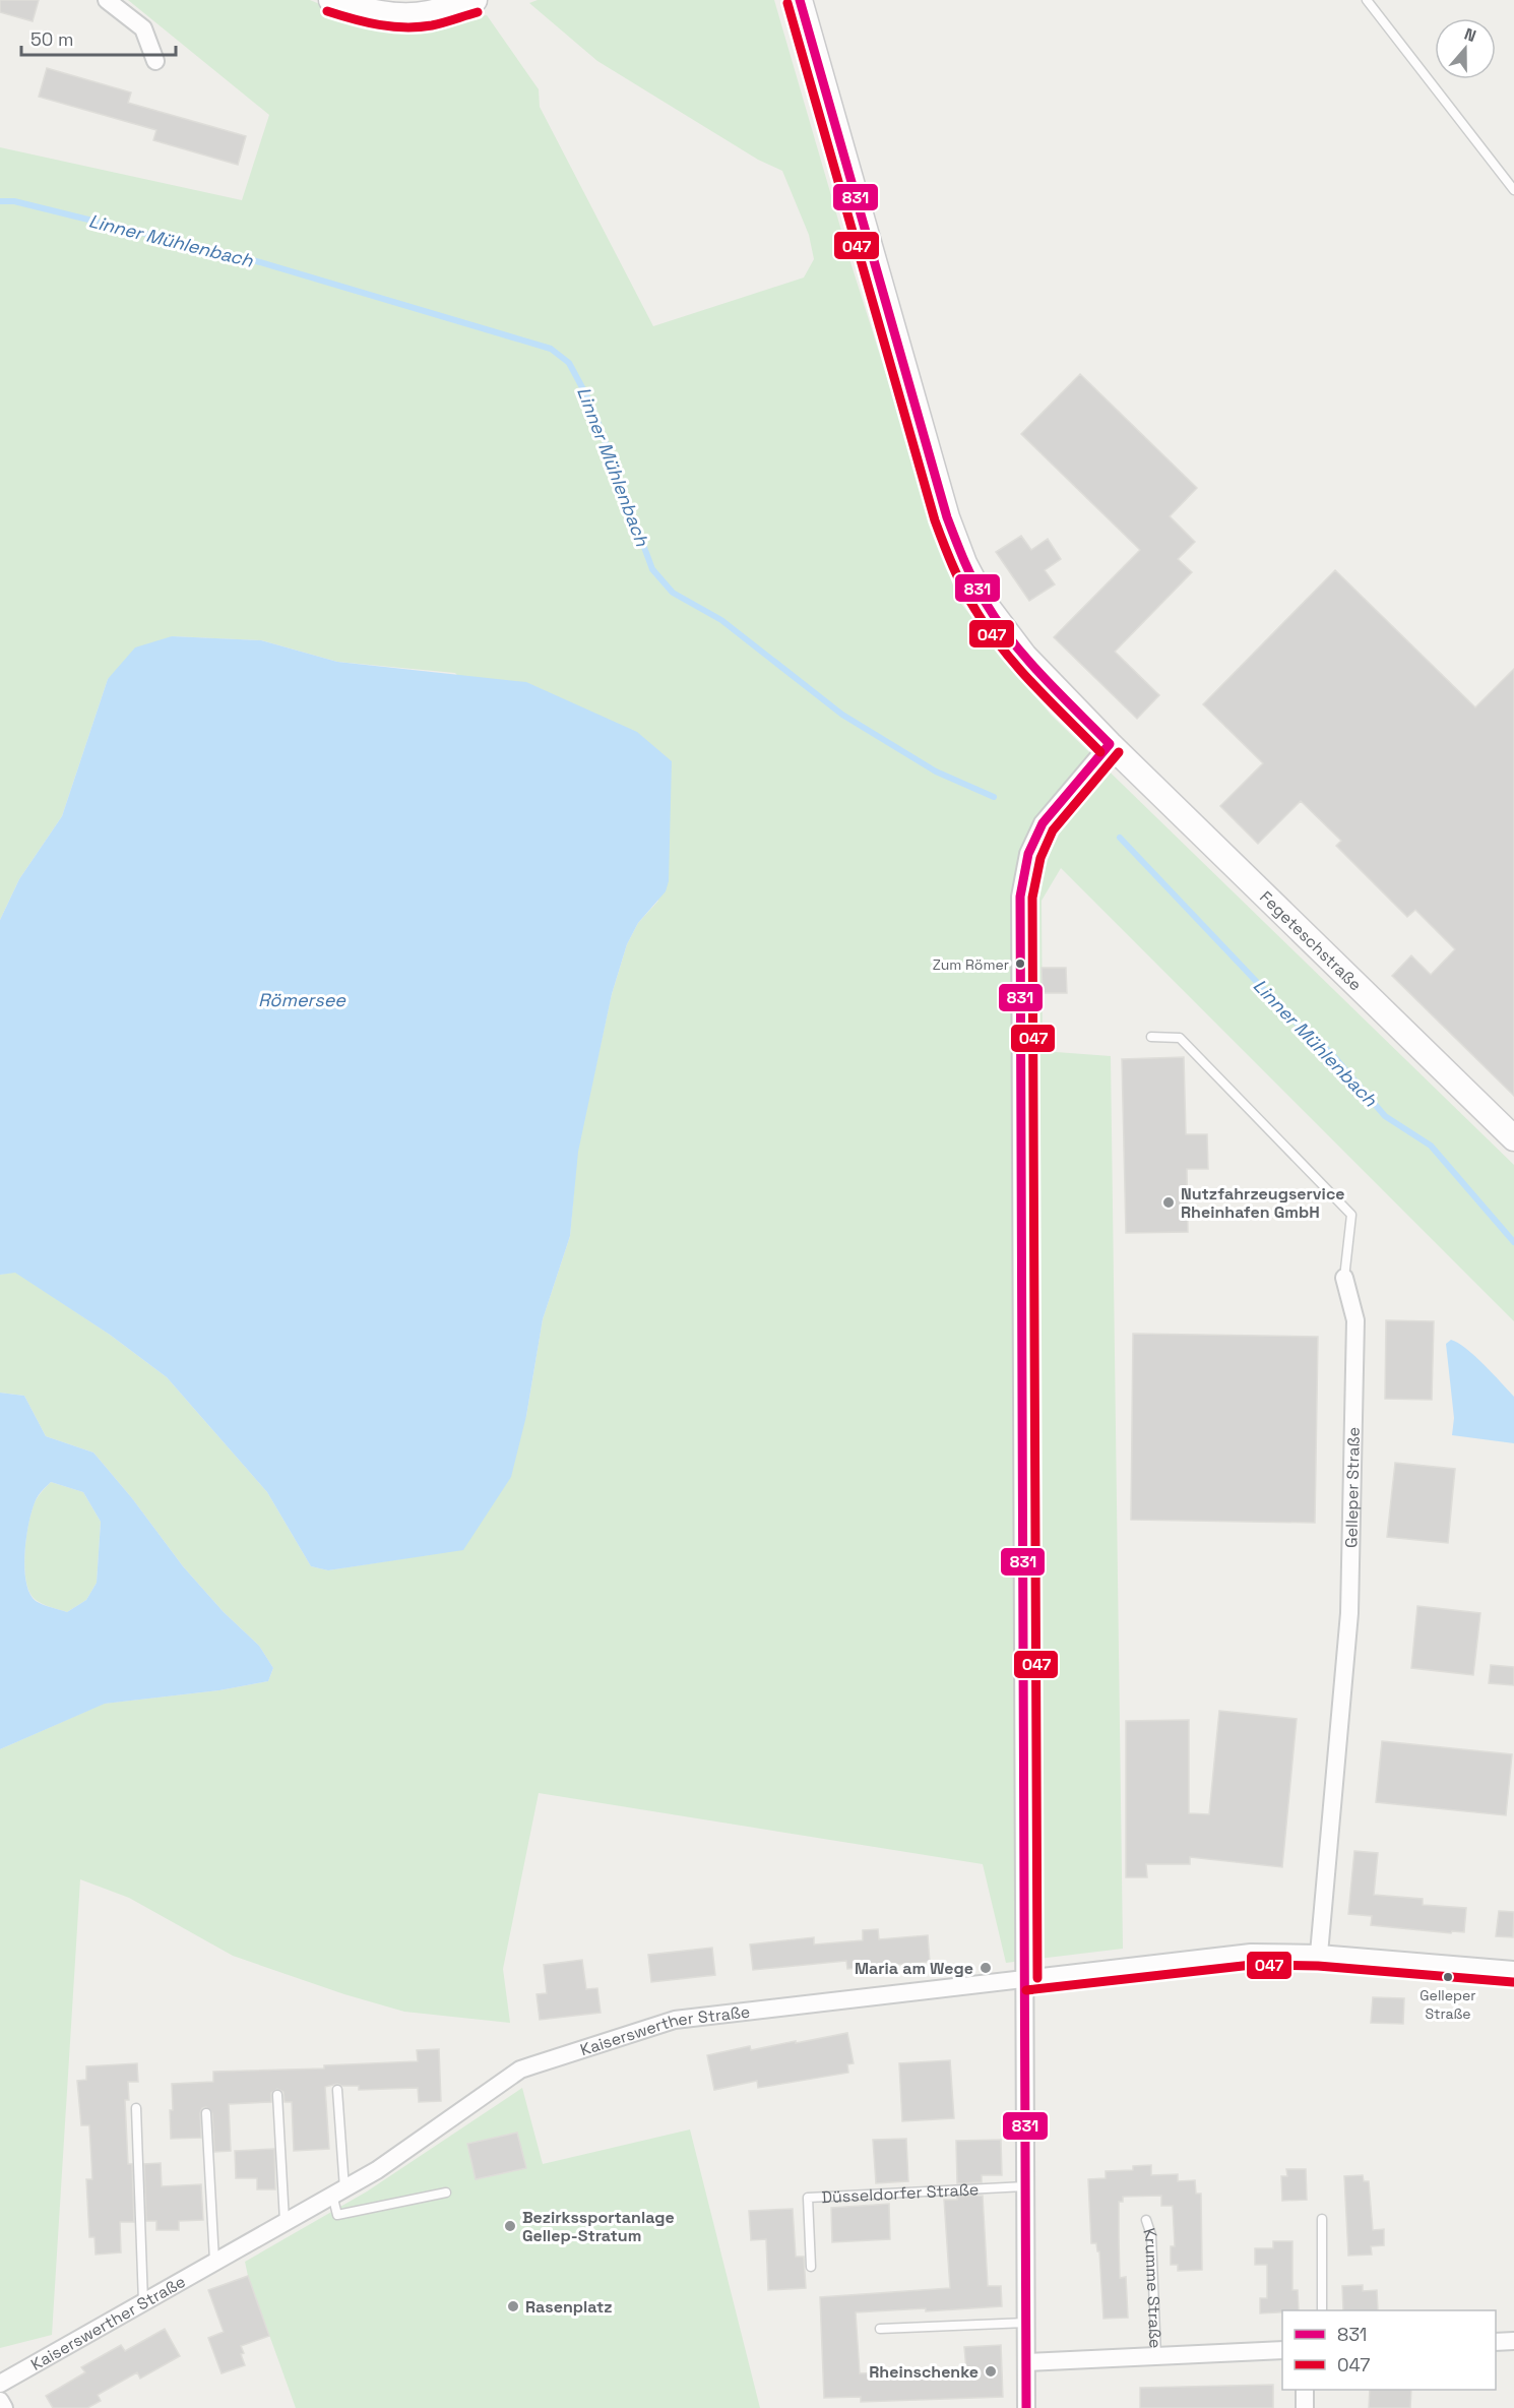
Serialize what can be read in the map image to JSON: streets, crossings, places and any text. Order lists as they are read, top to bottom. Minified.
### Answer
{"streets":{"main road":["Fegeteschstraße"],"street":["Gelleper Straße","Kaiserswerther Straße","Krumme Straße"],"lane":["Düsseldorfer Straße"]},"water":["Linner Mühlenbach","Römersee"],"places":["Zum Römer","Nutzfahrzeugservice Rheinhafen GmbH","Maria am Wege","Gelleper Straße","Bezirkssportanlage Gellep-Stratum","Rasenplatz","Rheinschenke"],"lines":["transit line 831","transit line 047"],"legend":["831","047"],"scale_bar":"50 m","north":"top"}
